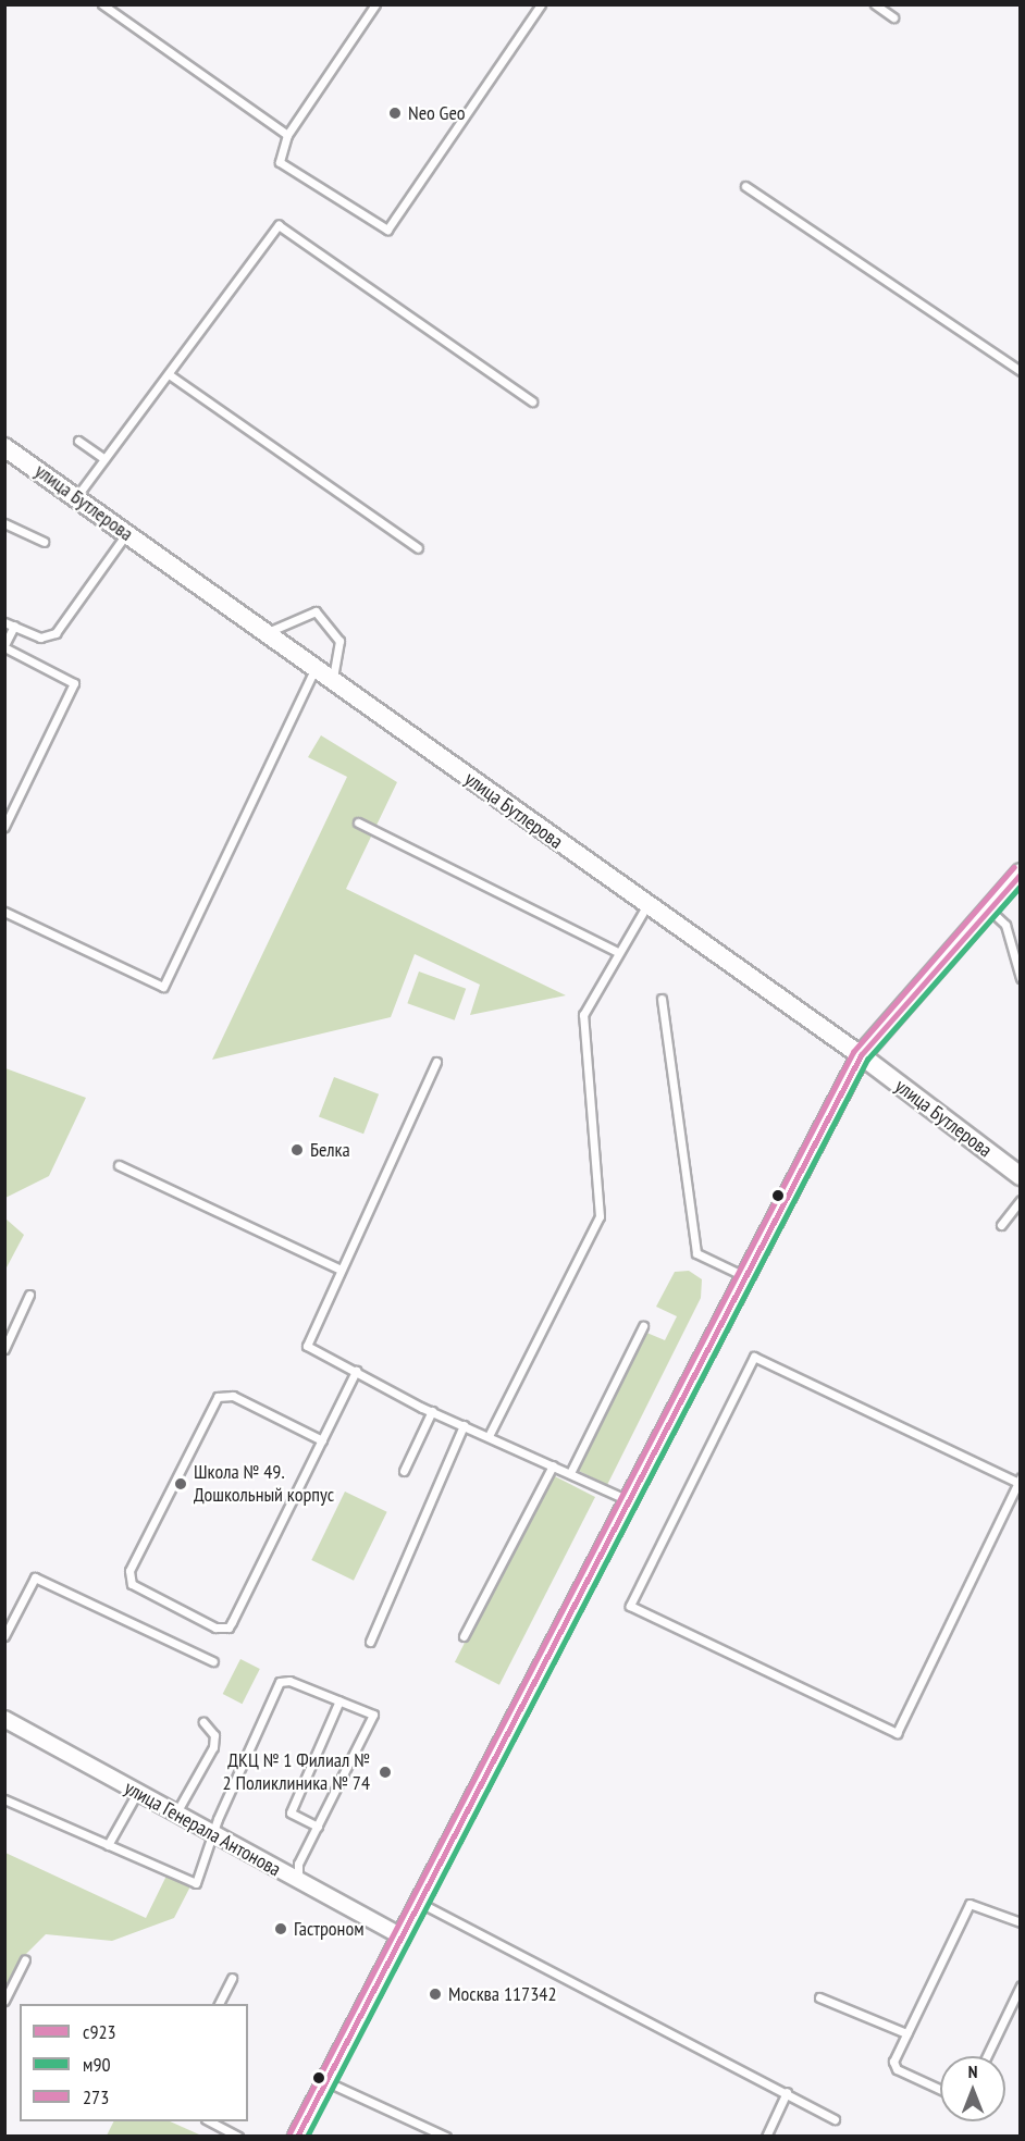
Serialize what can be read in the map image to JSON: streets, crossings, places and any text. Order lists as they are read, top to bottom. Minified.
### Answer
{"streets":{"street":["улица Бутлерова","улица Генерала Антонова"]},"places":["Neo Geo","Белка","Школа № 49. Дошкольный корпус","ДКЦ № 1 Филиал № 2 Поликлиника № 74","Гастроном","Москва 117342"],"lines":["transit line 273","transit line с923","transit line м90"],"legend":["с923","м90","273"],"north":"top"}
